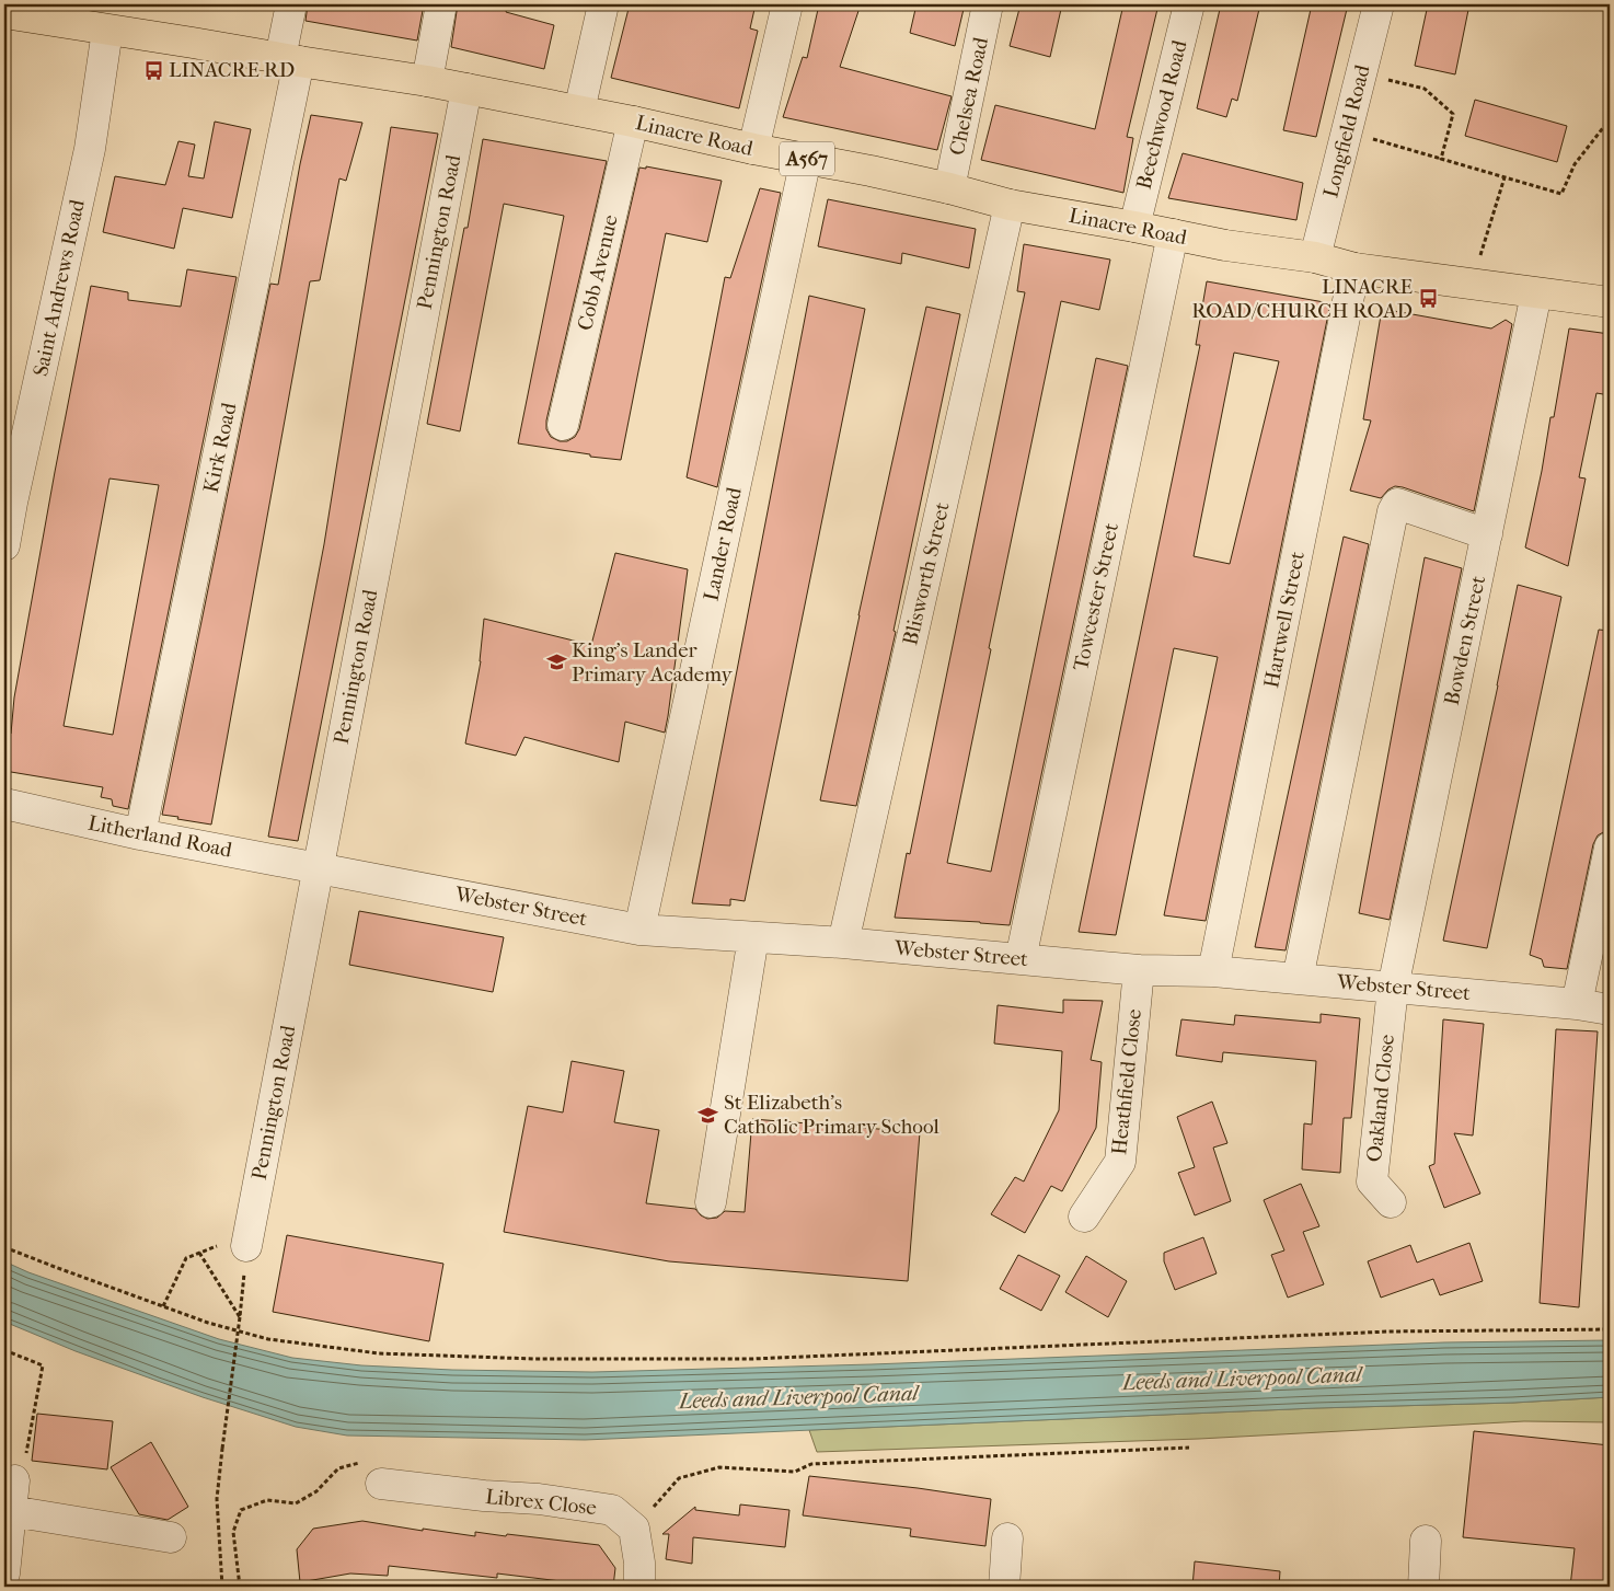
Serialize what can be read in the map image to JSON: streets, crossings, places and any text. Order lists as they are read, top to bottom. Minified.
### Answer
{"streets":{"main road":["Linacre Road","A567"],"street":["Chelsea Road","Beechwood Road","Longfield Road","Pennington Road","Cobb Avenue","Saint Andrews Road","Kirk Road","Lander Road","Blisworth Street","Towcester Street","Hartwell Street","Bowden Street","Litherland Road","Webster Street","Heathfield Close","Oakland Close","Librex Close"]},"crossings":[["Chelsea Road","Linacre Road"],["Beechwood Road","Linacre Road"],["Longfield Road","Linacre Road"],["Linacre Road","Pennington Road"],["Linacre Road","Cobb Avenue"],["Linacre Road","Saint Andrews Road"],["Linacre Road","Kirk Road"],["Linacre Road","Lander Road"],["Linacre Road","Blisworth Street"],["Linacre Road","Towcester Street"],["Linacre Road","Hartwell Street"],["Linacre Road","Bowden Street"],["Pennington Road","Litherland Road"],["Pennington Road","Webster Street"],["Kirk Road","Litherland Road"],["Lander Road","Webster Street"],["Blisworth Street","Webster Street"],["Towcester Street","Webster Street"],["Hartwell Street","Webster Street"],["Bowden Street","Webster Street"],["Bowden Street","Oakland Close"],["Litherland Road","Webster Street"],["Webster Street","Heathfield Close"],["Webster Street","Oakland Close"]],"water":["Leeds and Liverpool Canal"],"places":{"bus stop":["LINACRE RD","LINACRE ROAD/CHURCH ROAD"],"school or university":["King's Lander Primary Academy","St Elizabeth's Catholic Primary School"]}}
